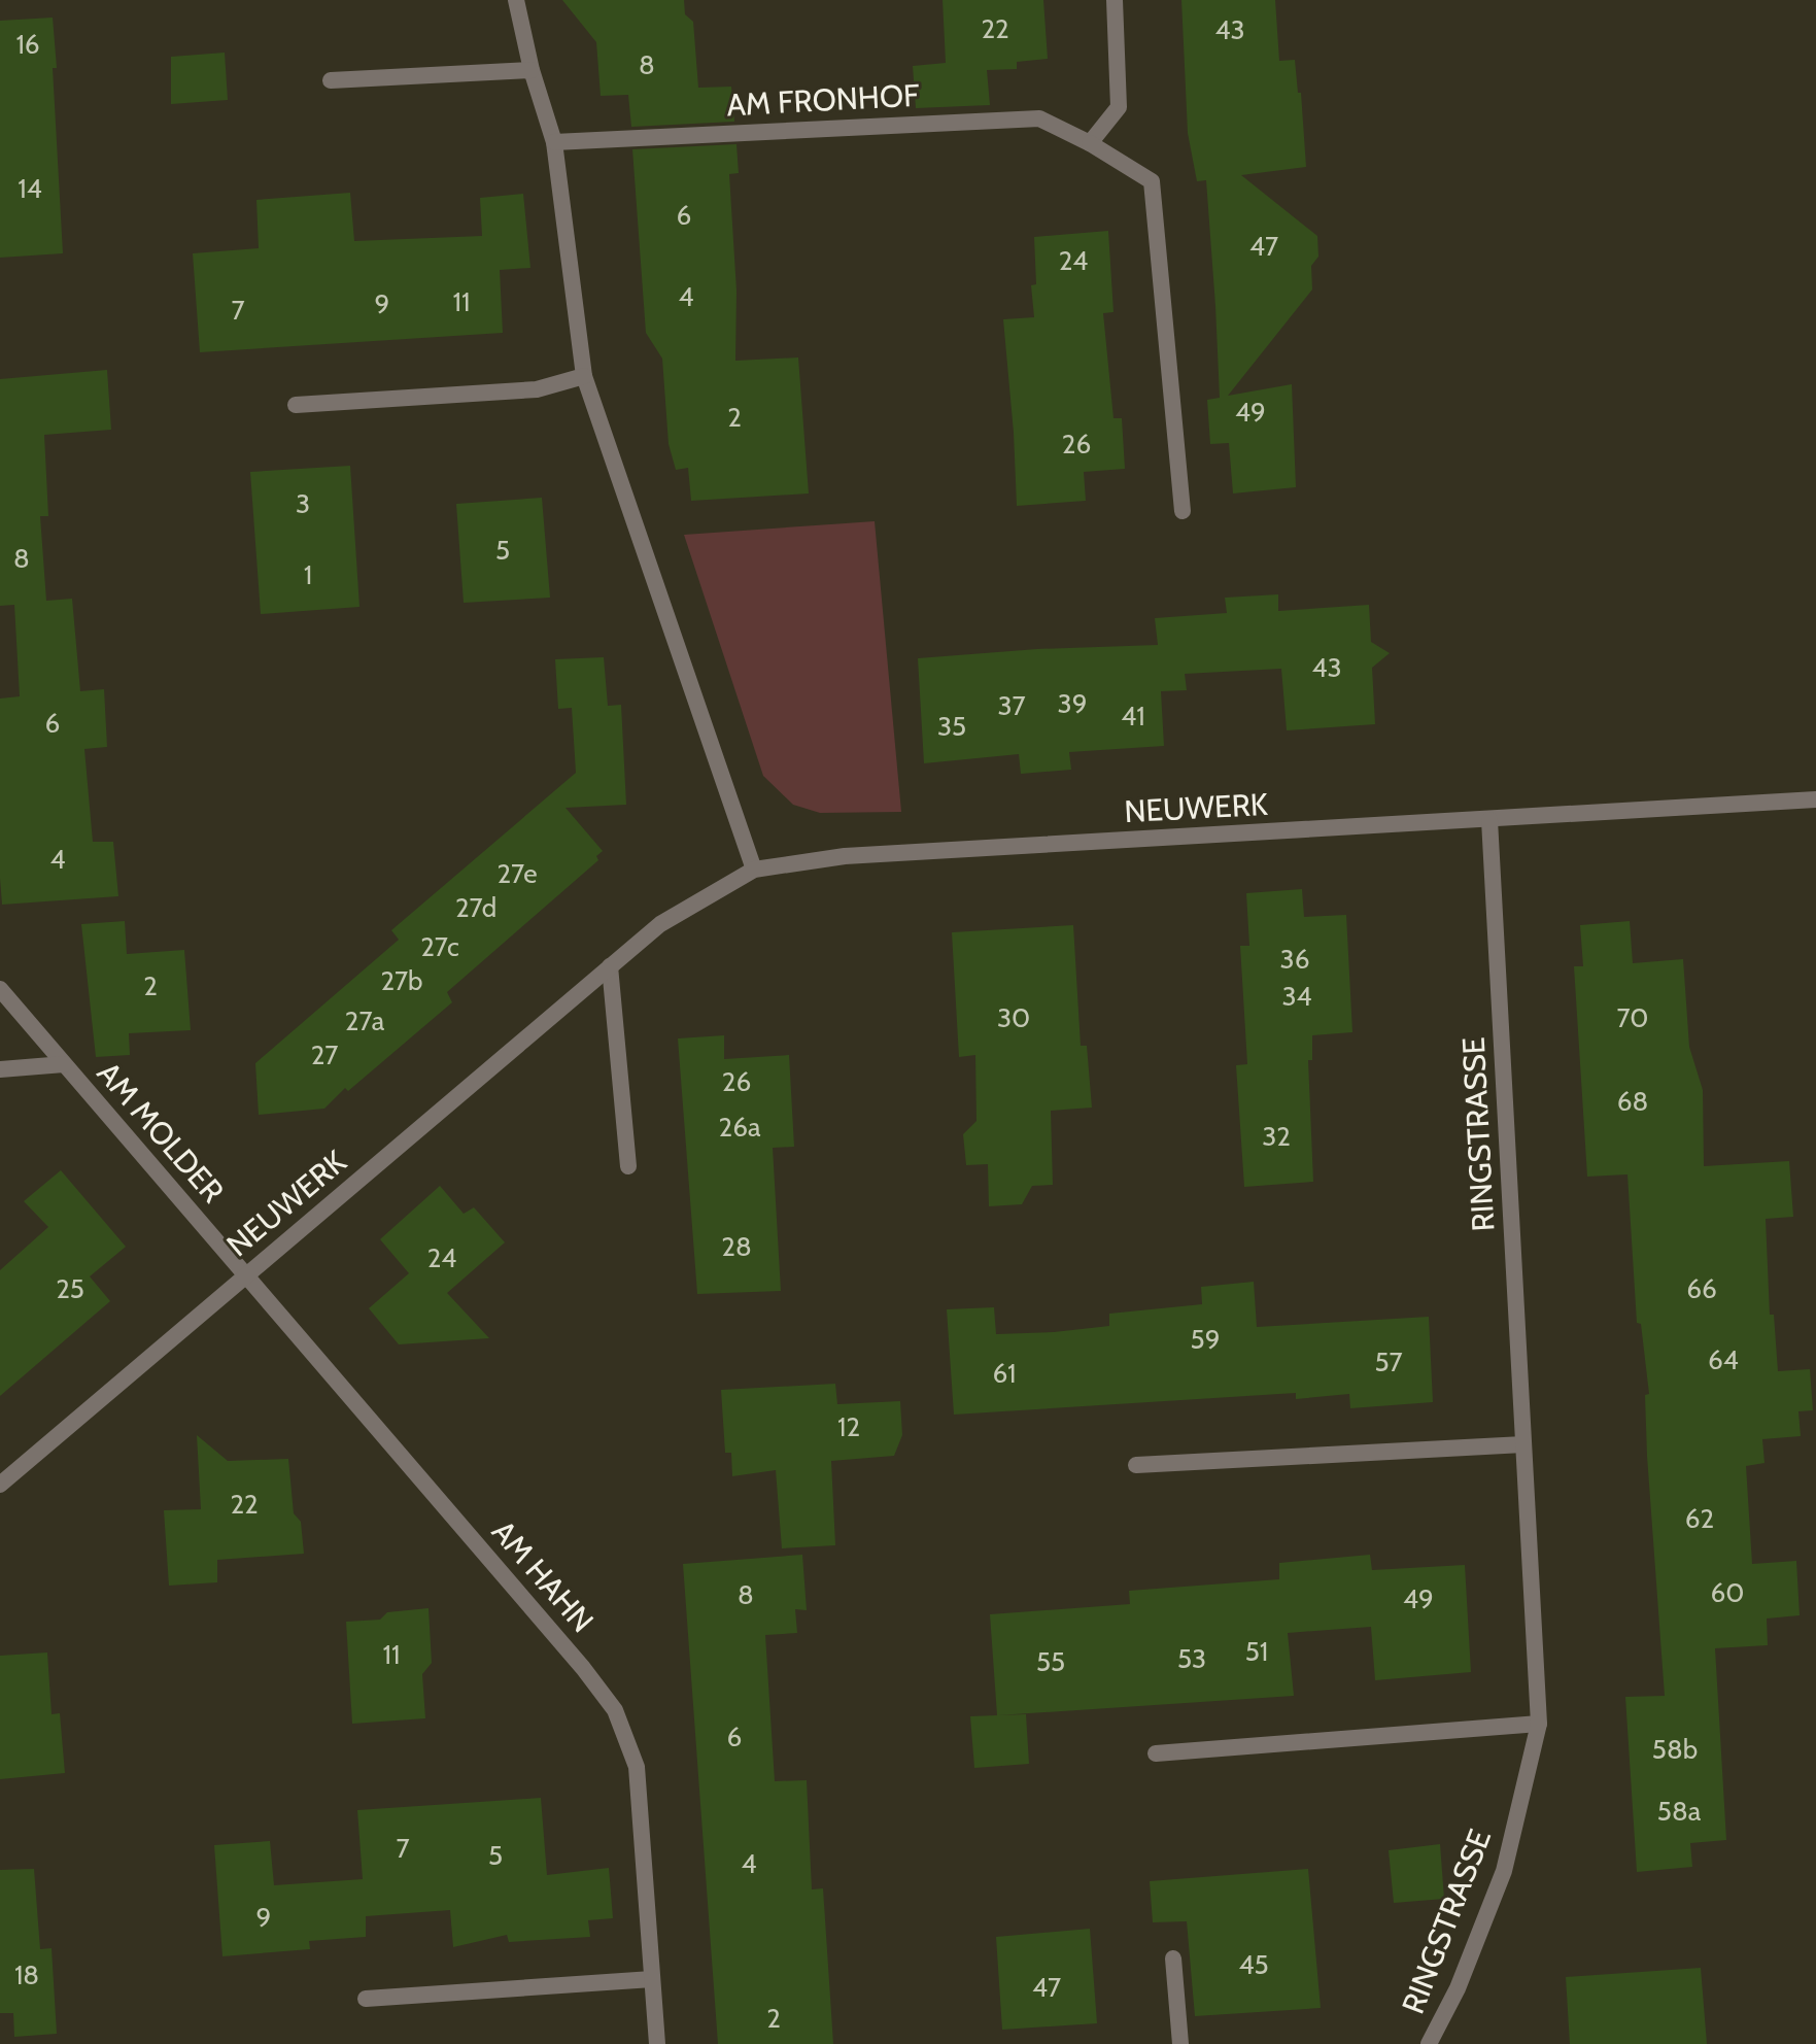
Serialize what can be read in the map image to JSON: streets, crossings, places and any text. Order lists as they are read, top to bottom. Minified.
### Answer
{"streets":{"street":["AM FRONHOF","NEUWERK","AM MOLDER","RINGSTRASSE","AM HAHN"]},"crossings":[["NEUWERK","AM MOLDER"],["NEUWERK","RINGSTRASSE"],["NEUWERK","AM HAHN"],["AM MOLDER","AM HAHN"]],"house_numbers":["22","43","16","8","14","6","47","24","4","11","9","7","49","2","26","3","5","8","1","43","39","37","41","6","35","4","27e","27d","27c","36","27b","2","34","30","70","27a","27","26","68","26a","32","28","24","25","66","59","64","57","61","12","22","62","60","8","49","51","11","53","55","6","58b","58a","7","5","4","9","45","18","47","2"]}
